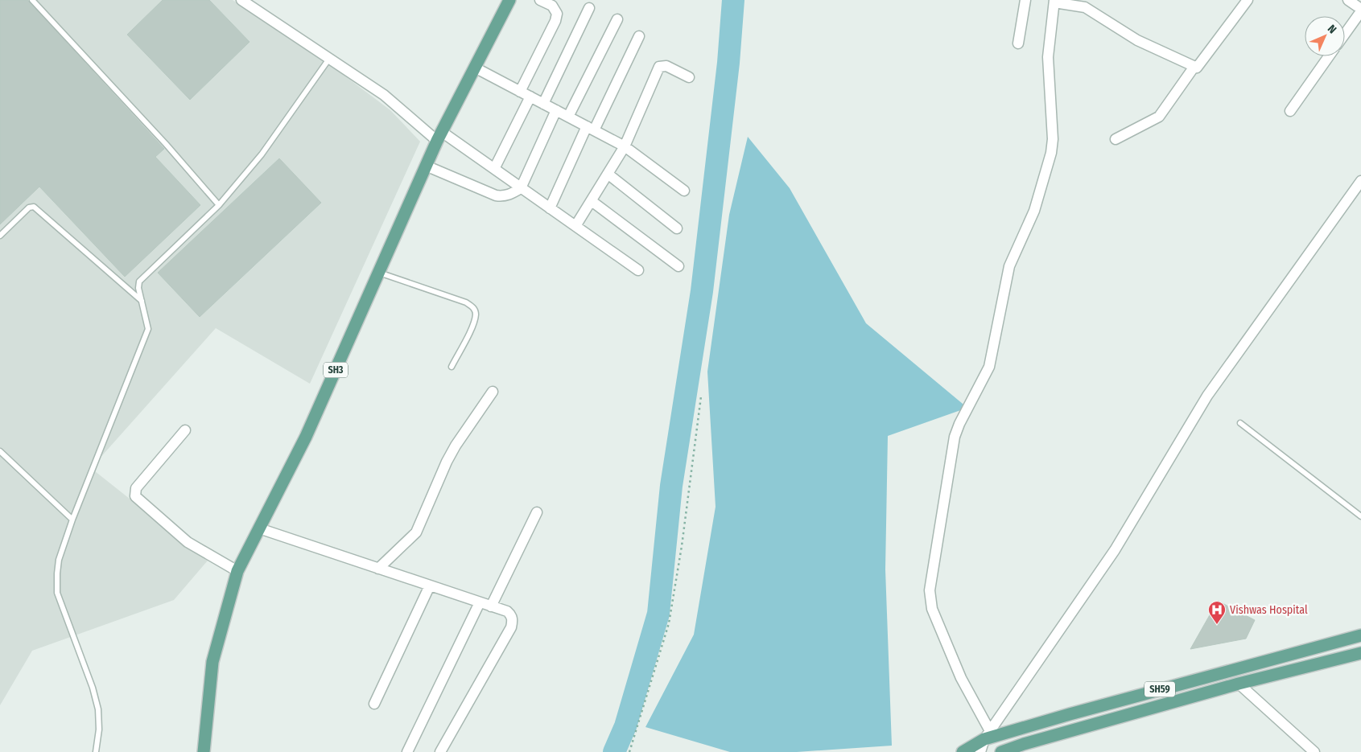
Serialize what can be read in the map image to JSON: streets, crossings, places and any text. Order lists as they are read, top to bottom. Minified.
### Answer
{"streets":{"main road":["SH3","SH59"]},"places":{"hospital":["Vishwas Hospital"]},"north":"top right"}
